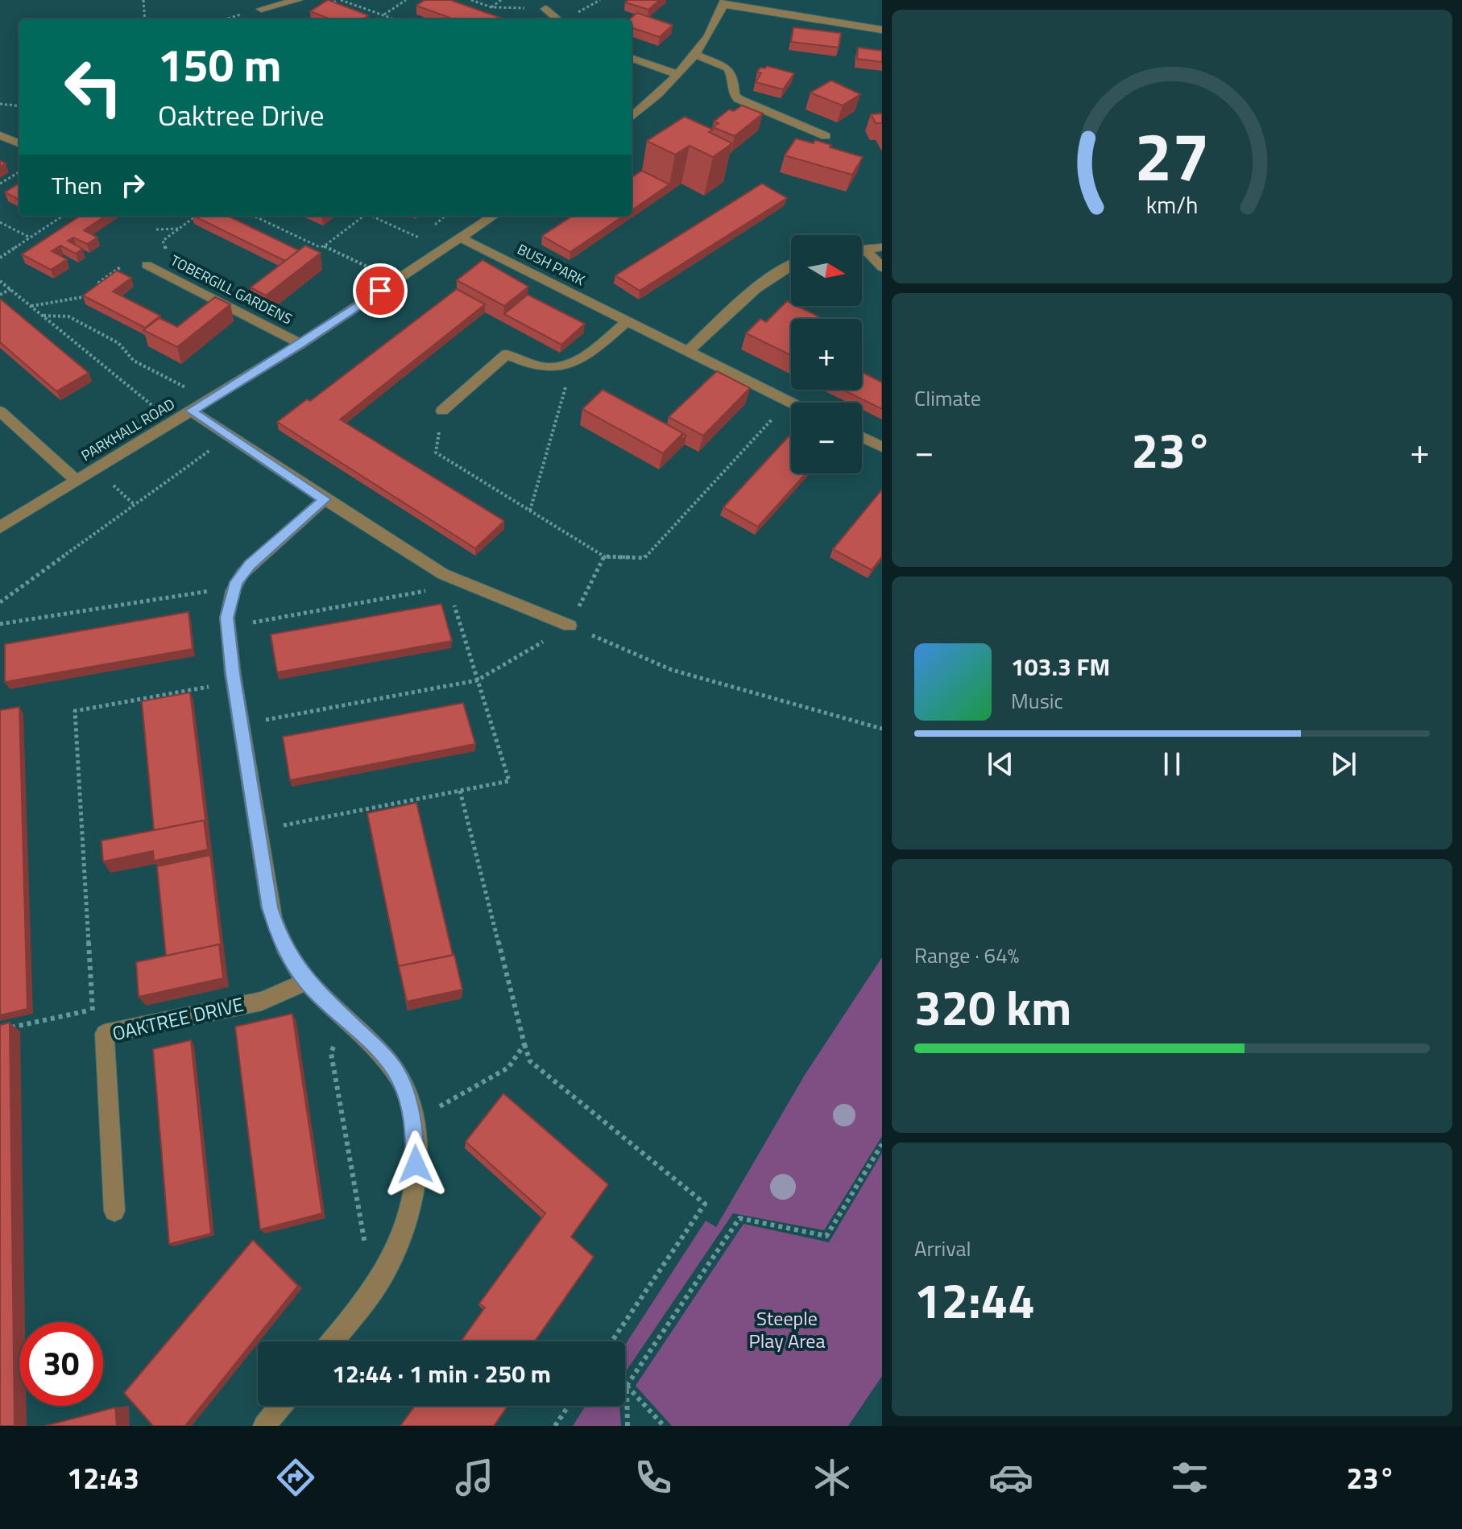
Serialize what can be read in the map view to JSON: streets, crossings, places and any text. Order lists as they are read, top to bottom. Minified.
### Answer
{"streets":{"street":["BUSH PARK","TOBERGILL GARDENS","PARKHALL ROAD","OAKTREE DRIVE"]},"crossings":[["BUSH PARK","PARKHALL ROAD"],["TOBERGILL GARDENS","PARKHALL ROAD"]],"parks":["Steeple Play Area"],"north":"right","page":{"turn":["150 m","Oaktree Drive"],"then":"Then","map_buttons":["+","−"],"tile":["Climate",["Range · 64%","320 km"],["Arrival","12:44"]],"heat":["−","23°","+"],"song":["103.3 FM","Music"],"limit":"30","trip":"12:44 · 1 min · 250 m","tabs":["12:43","23°"],"gauge":["27","km/h"]}}
